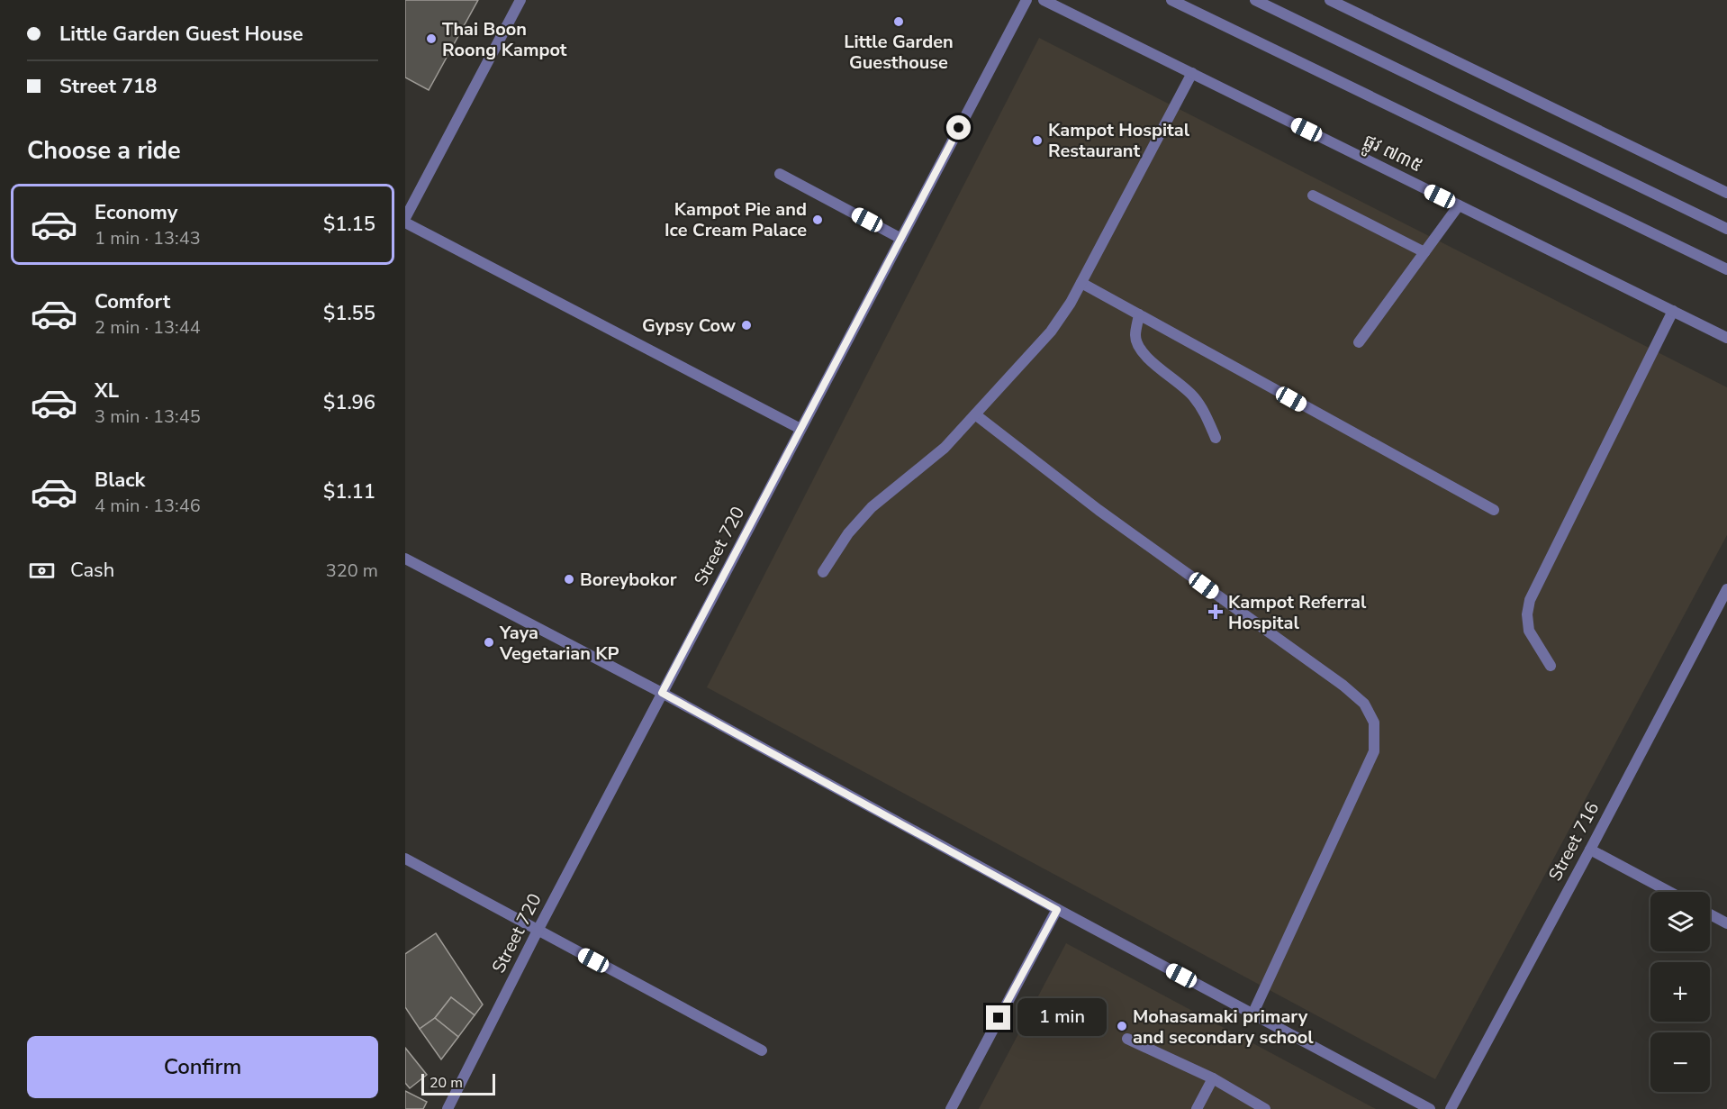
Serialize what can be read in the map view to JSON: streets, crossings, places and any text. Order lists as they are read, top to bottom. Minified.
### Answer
{"streets":{"street":["ផ្លូវ ៧៣៥","Street 720","Street 716"]},"places":{"other":["Little Garden Guesthouse","Thai Boon Roong Kampot","Kampot Hospital Restaurant","Kampot Pie and Ice Cream Palace","Gypsy Cow","Boreybokor","Yaya Vegetarian KP","Mohasamaki primary and secondary school"],"health":["Kampot Referral Hospital"]},"scale_bar":"20 m","page":{"banner":["Little Garden Guest House","Street 718"],"heading":"Choose a ride","list":[{"name":"Economy","note":"1 min · 13:43","value":"$1.15"},{"name":"Comfort","note":"2 min · 13:44","value":"$1.55"},{"name":"XL","note":"3 min · 13:45","value":"$1.96"},{"name":"Black","note":"4 min · 13:46","value":"$1.11"}],"pay":["Cash","320 m"],"map_buttons":["+","−"],"bubble":"1 min","buttons":"Confirm","scale":"20 m"}}
